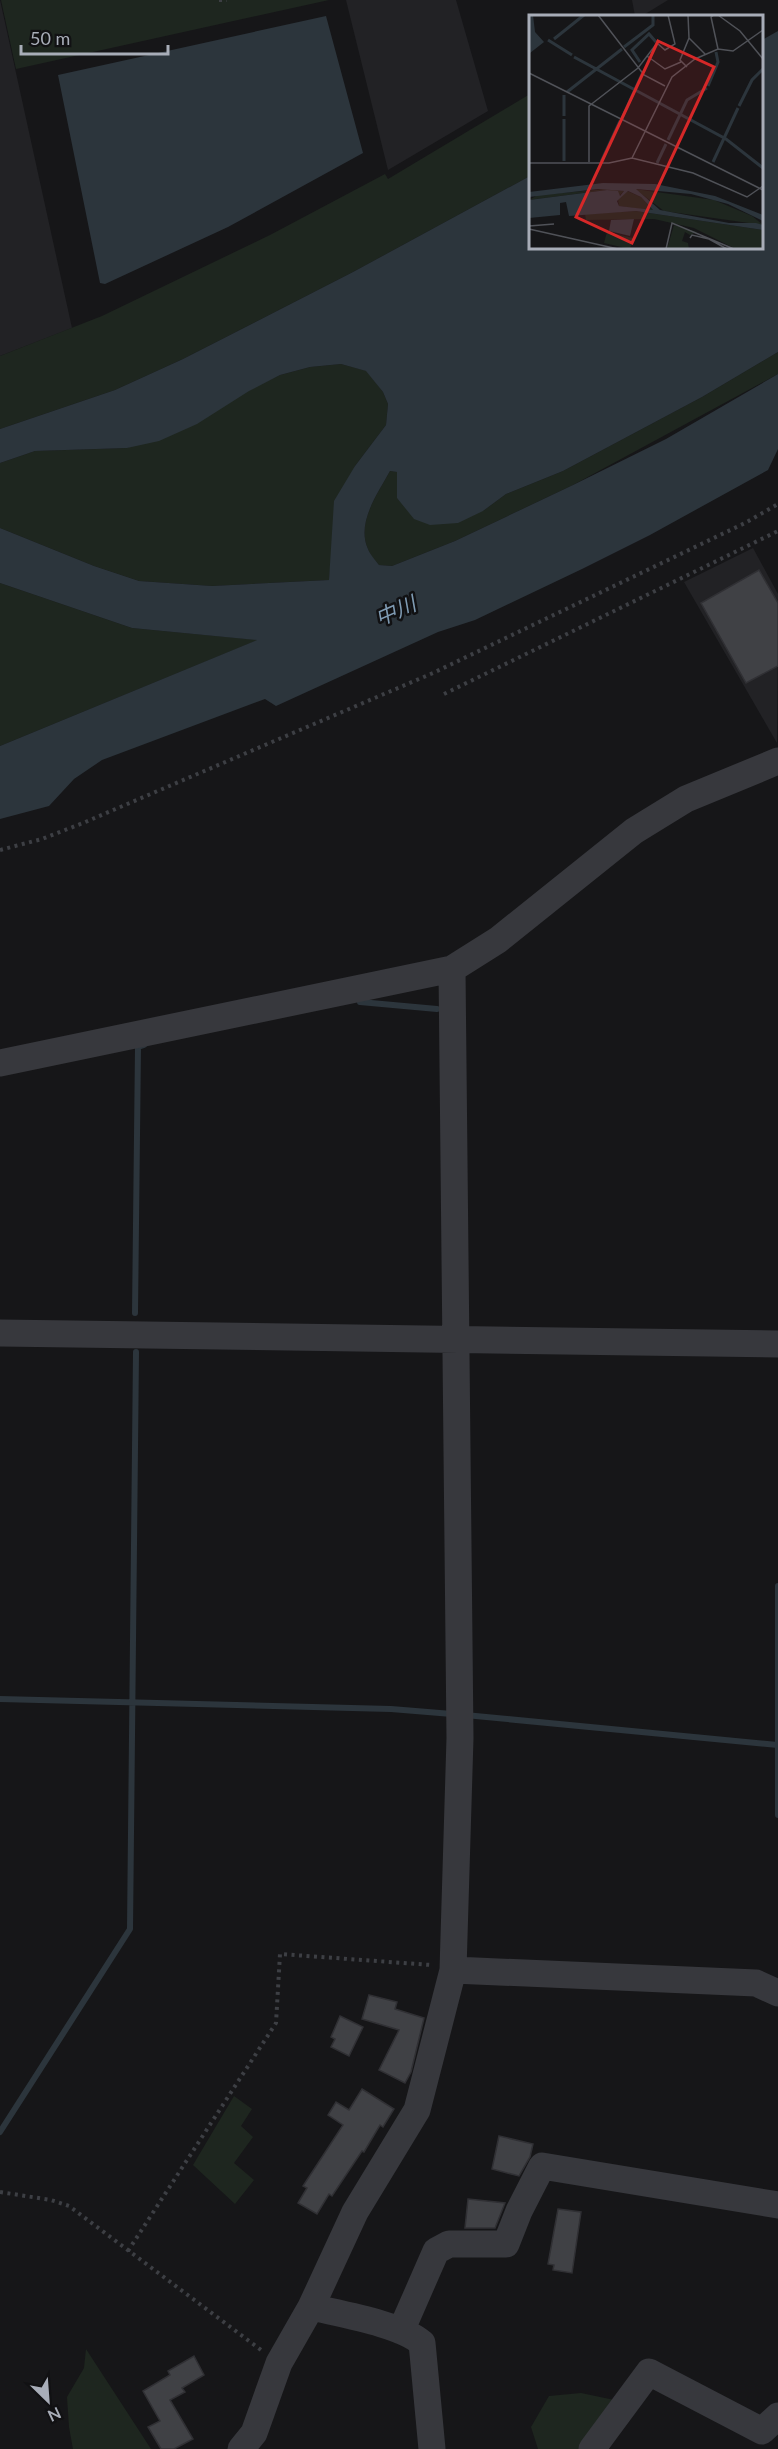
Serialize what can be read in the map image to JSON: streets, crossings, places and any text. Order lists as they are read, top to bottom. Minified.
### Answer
{"water":["中川"],"scale_bar":"50 m","north":"bottom right"}
